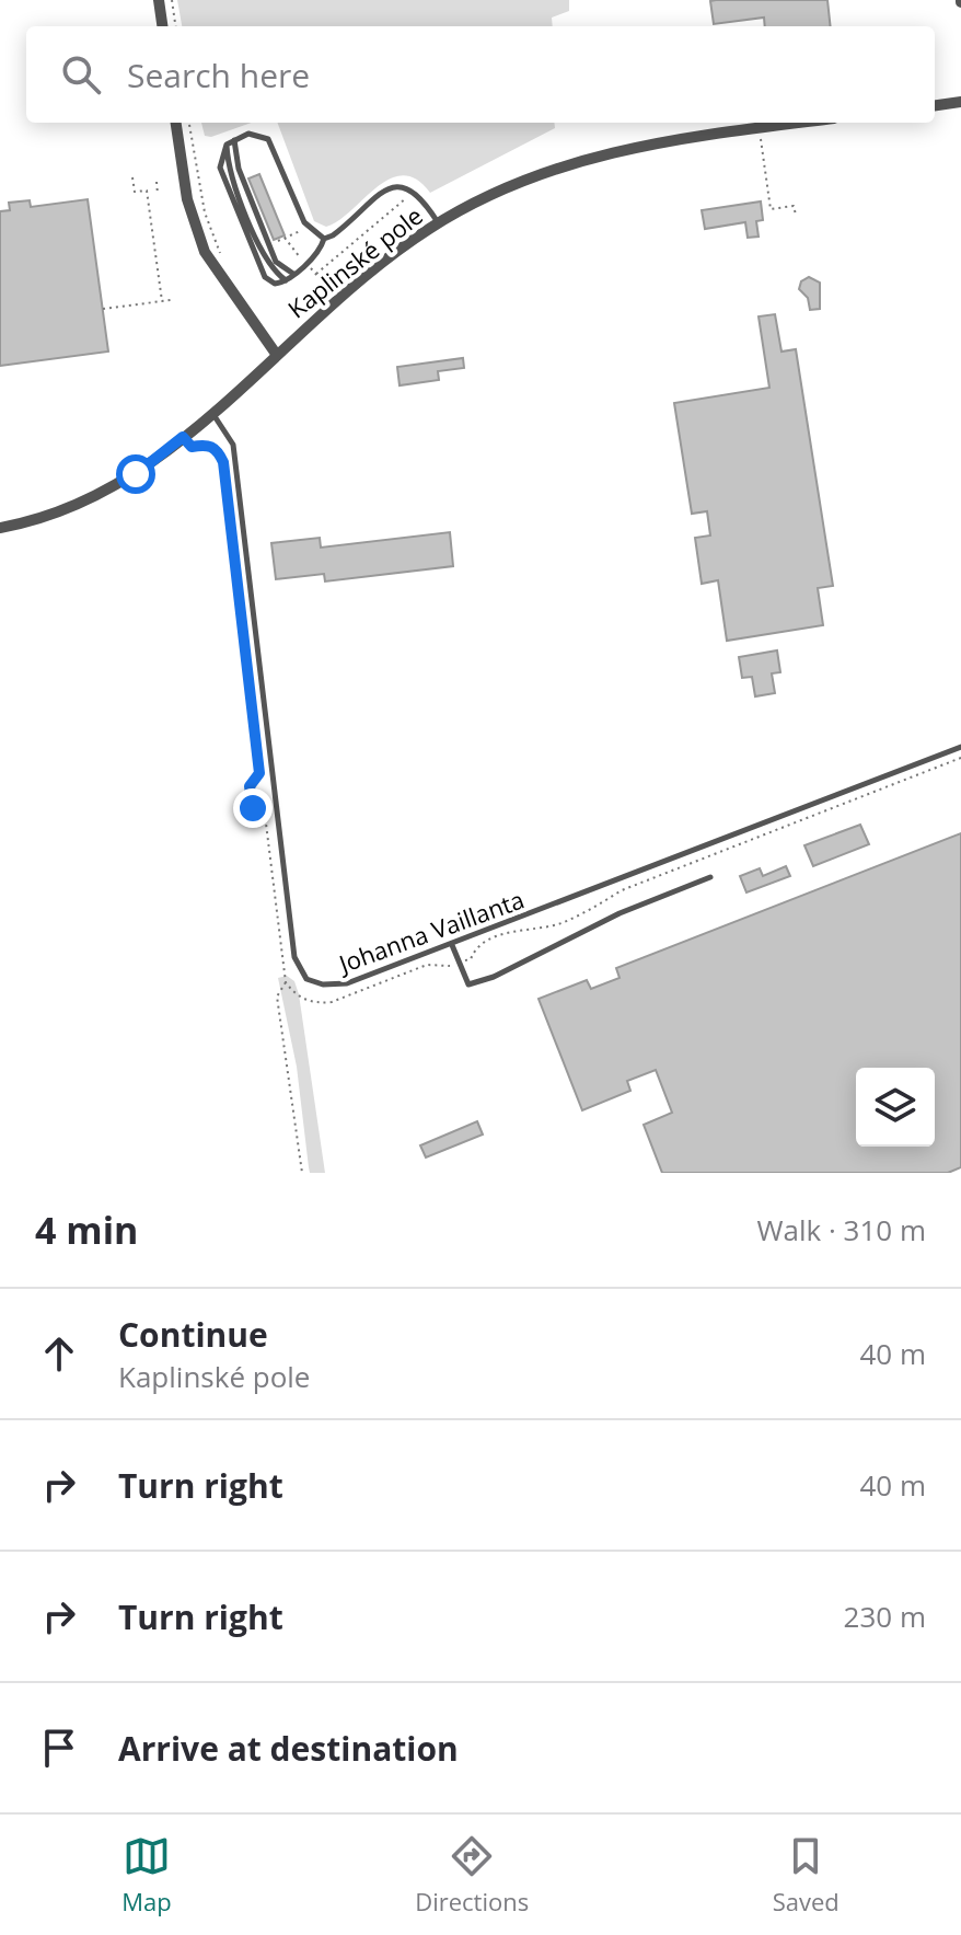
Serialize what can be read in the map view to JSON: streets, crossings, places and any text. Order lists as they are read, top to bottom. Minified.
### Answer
{"streets":{"street":["Kaplinské pole"],"lane":["Johanna Vaillanta"]},"crossings":[["Kaplinské pole","Johanna Vaillanta"]],"page":{"search":"Search here","heading":["4 min","Walk · 310 m"],"list":[["Continue","Kaplinské pole","40 m"],["Turn right","40 m"],["Turn right","230 m"],"Arrive at destination"],"nav":["Map","Directions","Saved"]}}
